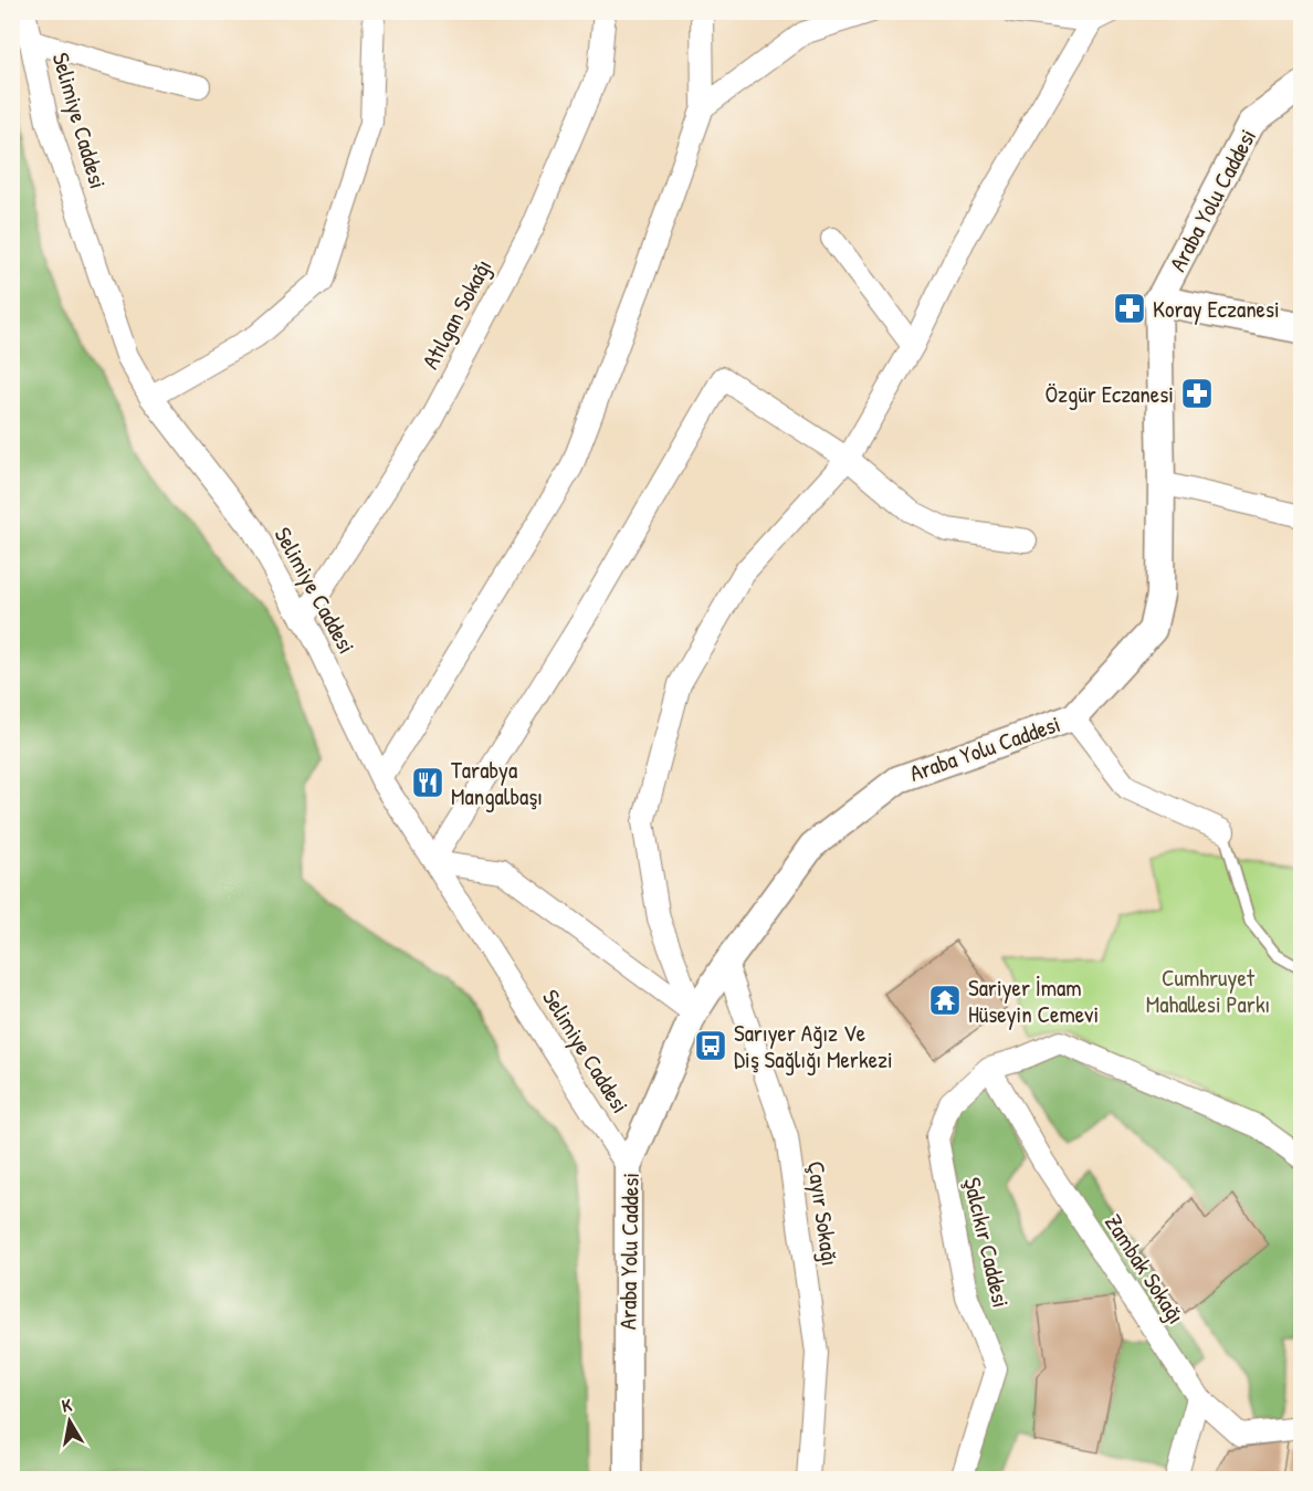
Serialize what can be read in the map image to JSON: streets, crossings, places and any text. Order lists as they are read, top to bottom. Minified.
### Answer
{"streets":{"street":["Selimiye Caddesi","Araba Yolu Caddesi","Atılgan Sokağı","Çayır Sokağı","Şalcıkır Caddesi","Zambak Sokağı"]},"crossings":[["Selimiye Caddesi","Araba Yolu Caddesi"],["Selimiye Caddesi","Atılgan Sokağı"],["Araba Yolu Caddesi","Çayır Sokağı"],["Şalcıkır Caddesi","Zambak Sokağı"]],"parks":["Cumhruyet Mahallesi Parkı"],"places":{"pharmacy":["Koray Eczanesi","Özgür Eczanesi"],"restaurant":["Tarabya Mangalbaşı"],"temple":["Sariyer İmam Hüseyin Cemevi"],"bus stop":["Sarıyer Ağız Ve Diş Sağlığı Merkezi"]},"north":"top"}
